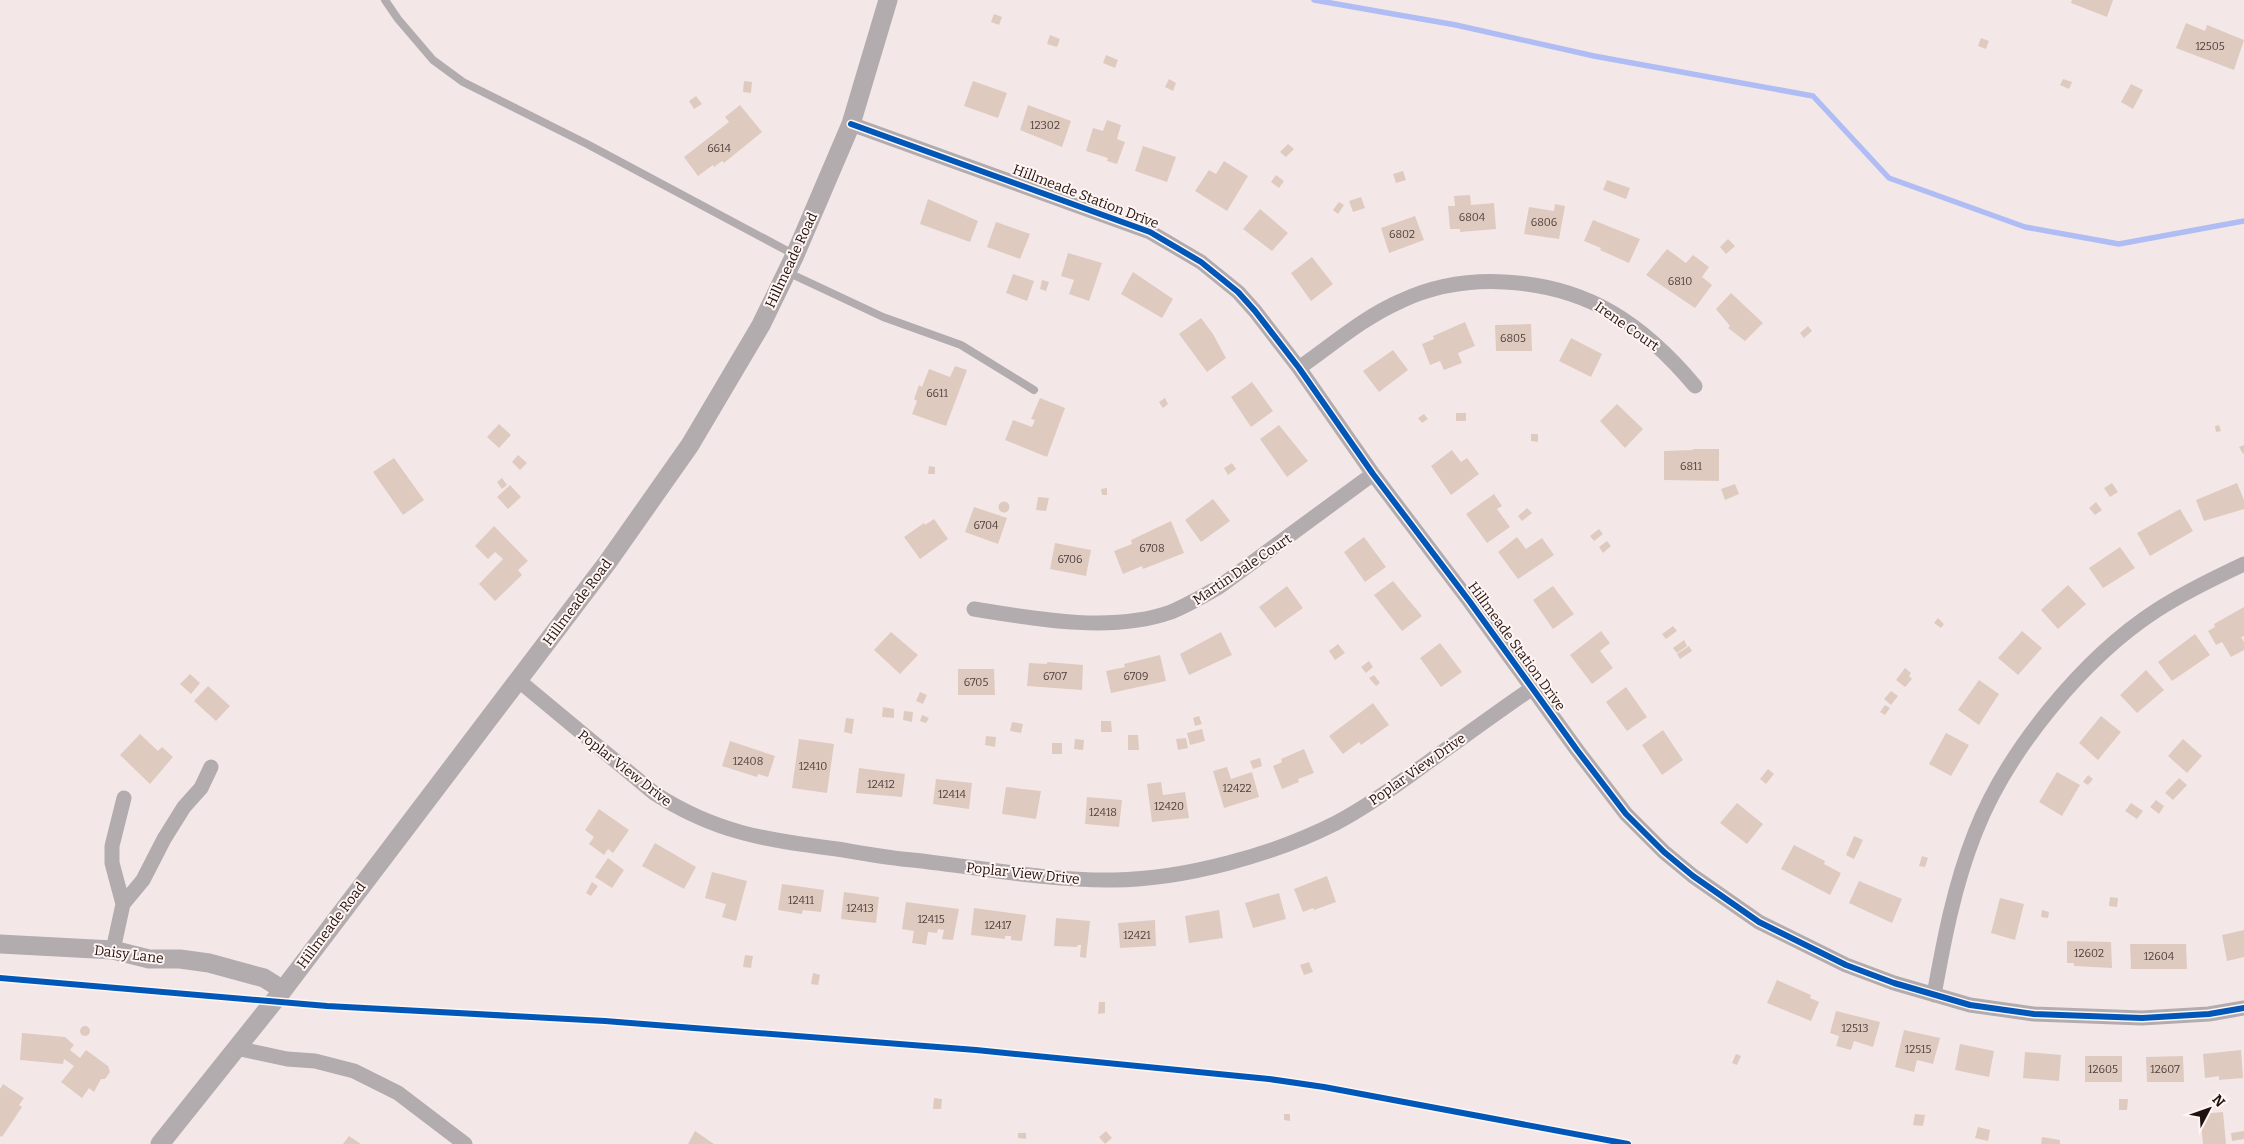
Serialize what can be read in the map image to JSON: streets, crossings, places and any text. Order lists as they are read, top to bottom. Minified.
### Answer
{"streets":{"street":["Hillmeade Station Drive","Hillmeade Road","Irene Court","Martin Dale Court","Poplar View Drive","Daisy Lane"]},"crossings":[["Hillmeade Station Drive","Hillmeade Road"],["Hillmeade Station Drive","Irene Court"],["Hillmeade Station Drive","Martin Dale Court"],["Hillmeade Station Drive","Poplar View Drive"],["Hillmeade Road","Poplar View Drive"],["Hillmeade Road","Daisy Lane"]],"house_numbers":["12505","12302","6614","6804","6806","6802","6810","6805","6611","6811","6704","6708","6706","6707","6709","6705","12408","12410","12412","12422","12414","12420","12418","12411","12413","12415","12417","12421","12602","12604","12513","12515","12605","12607"],"north":"top right"}
